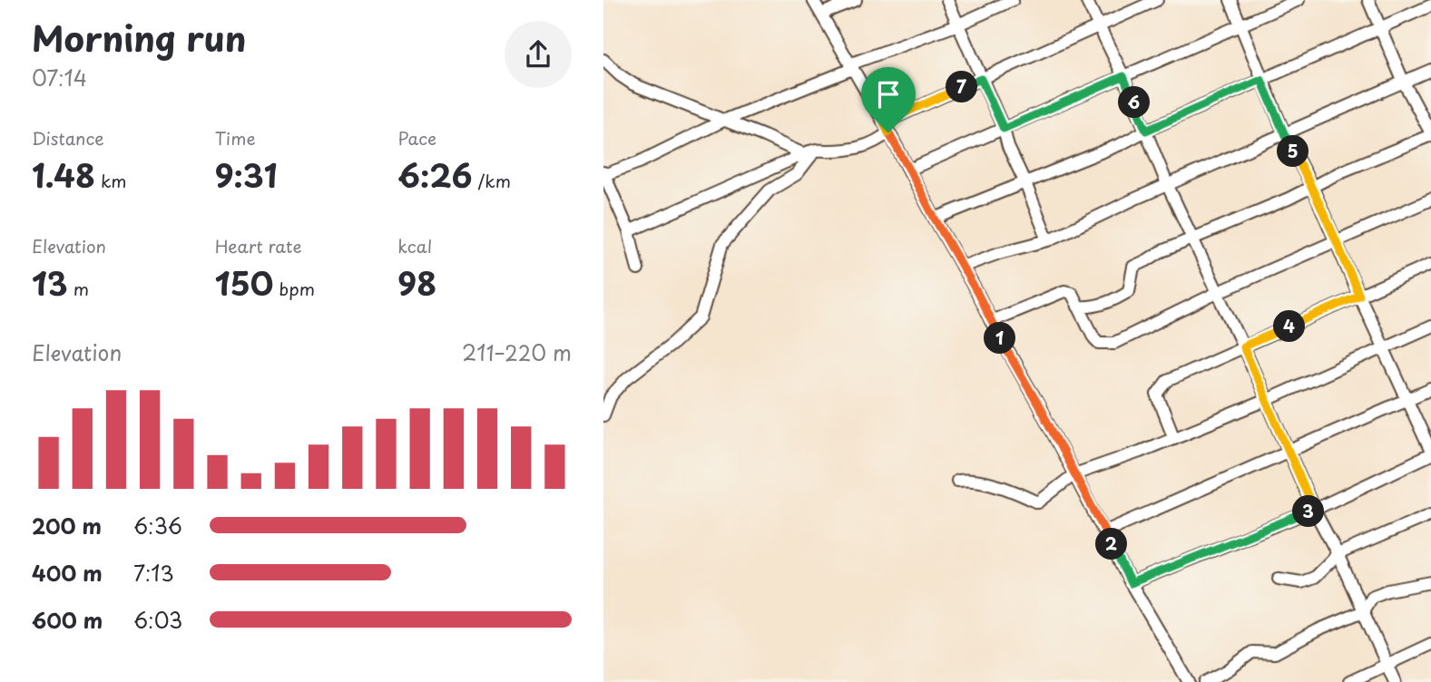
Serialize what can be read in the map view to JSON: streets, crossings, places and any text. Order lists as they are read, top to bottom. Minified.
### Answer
{"page":{"heading":["Morning run","07:14"],"pins":["7","6","5","4","1","3","2"],"stats":[["Distance","1.48 km"],["Time","9:31"],["Pace","6:26 /km"],["Elevation","13 m"],["Heart rate","150 bpm"],["kcal","98"]],"chart":["Elevation","211–220 m"],"list":[{"name":"200 m","note":"6:36"},{"name":"400 m","note":"7:13"},{"name":"600 m","note":"6:03"}]}}
